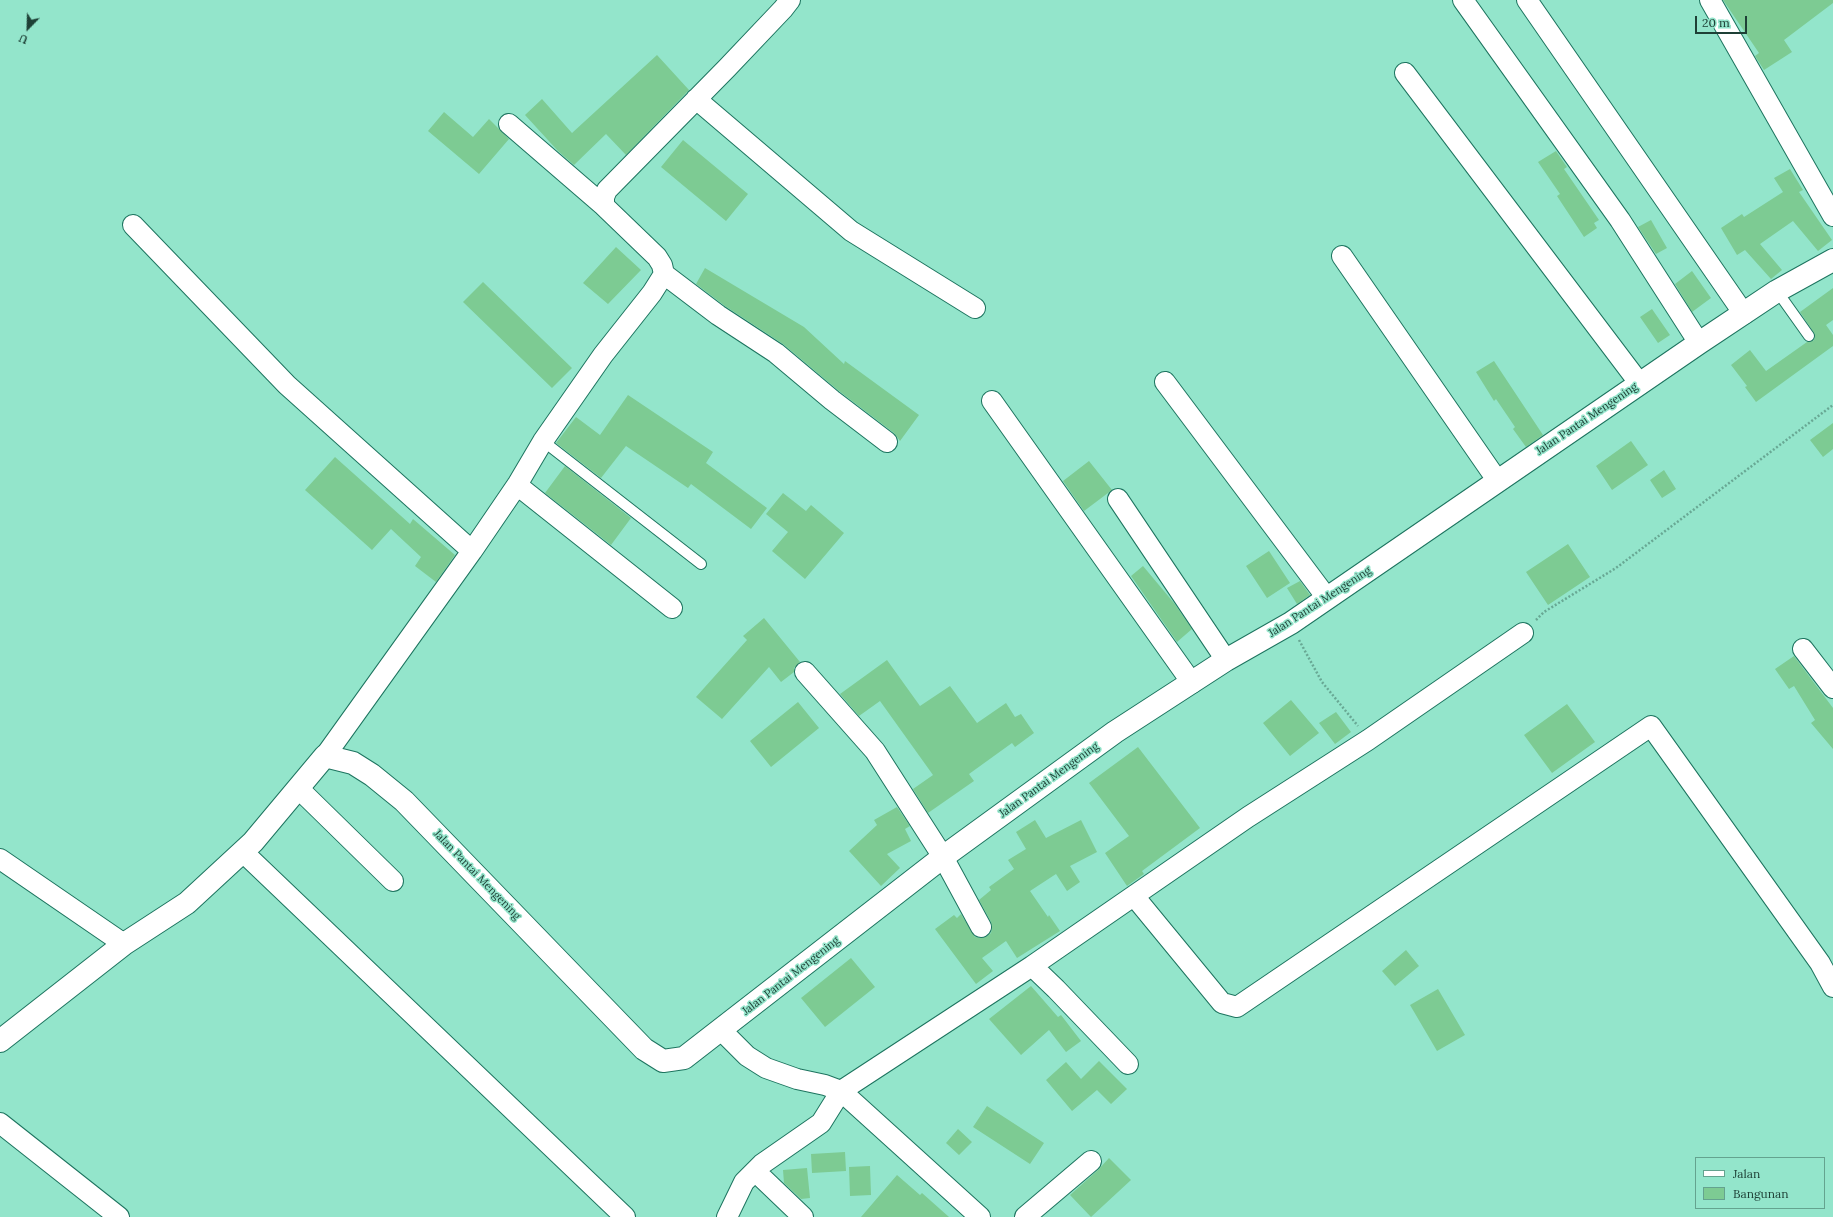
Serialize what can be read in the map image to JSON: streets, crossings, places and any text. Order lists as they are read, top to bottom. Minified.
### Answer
{"streets":{"street":["Jalan Pantai Mengening"]},"legend":["Jalan","Bangunan"],"scale_bar":"20 m","north":"bottom left"}
